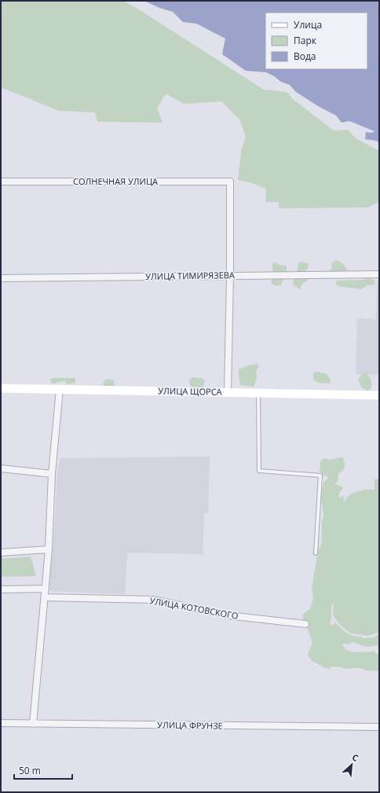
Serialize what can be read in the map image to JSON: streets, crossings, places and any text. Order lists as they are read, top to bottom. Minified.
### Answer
{"streets":{"street":["СОЛНЕЧНАЯ УЛИЦА","УЛИЦА ТИМИРЯЗЕВА","УЛИЦА ЩОРСА","УЛИЦА КОТОВСКОГО","УЛИЦА ФРУНЗЕ"]},"crossings":[["СОЛНЕЧНАЯ УЛИЦА","УЛИЦА ТИМИРЯЗЕВА"]],"legend":["Улица","Парк","Вода"],"scale_bar":"50 m","north":"top right"}
